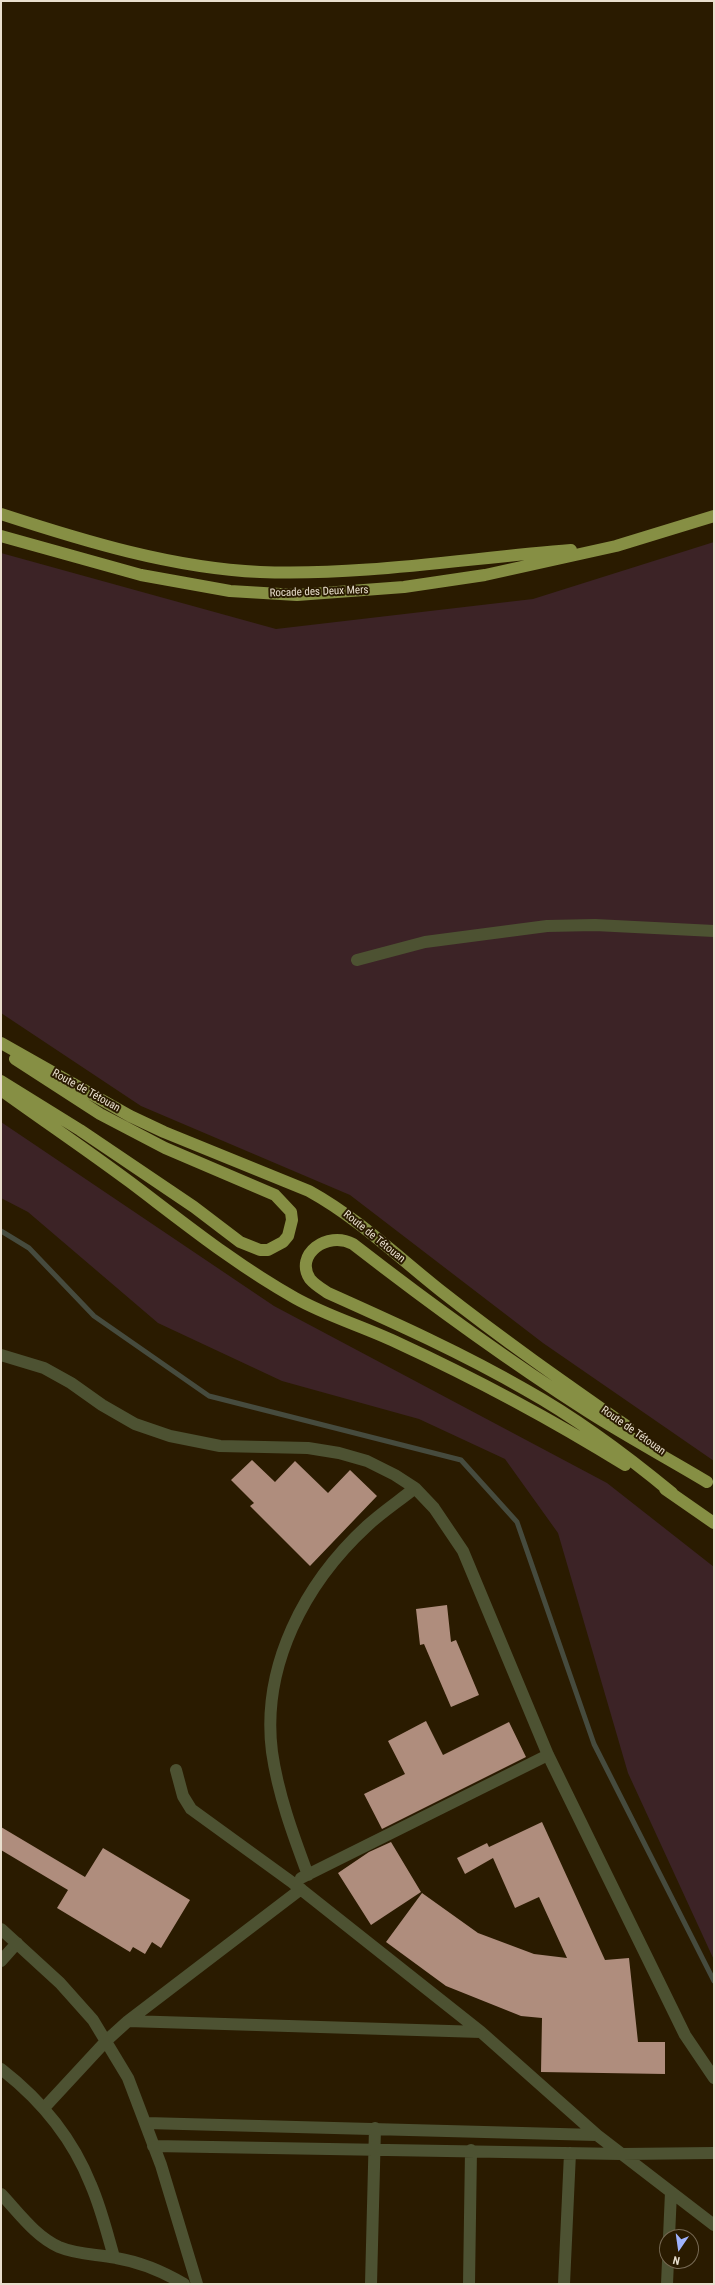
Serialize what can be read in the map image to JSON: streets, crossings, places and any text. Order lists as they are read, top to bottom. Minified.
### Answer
{"streets":{"highway":["Rocade des Deux Mers","Route de Tétouan"]},"north":"bottom"}
